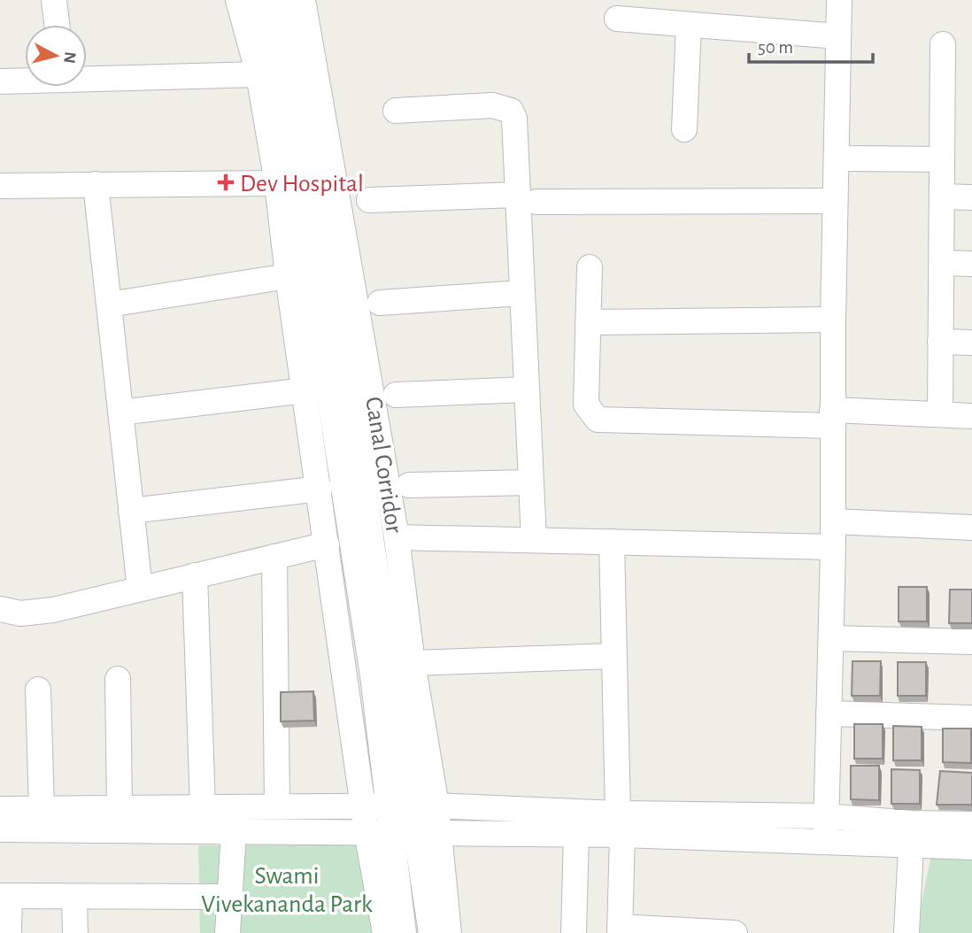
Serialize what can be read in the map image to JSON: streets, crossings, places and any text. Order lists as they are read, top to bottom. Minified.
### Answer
{"streets":{"street":["Canal Corridor"]},"parks":["Swami Vivekananda Park"],"places":{"health":["Dev Hospital"]},"scale_bar":"50 m","north":"right"}
